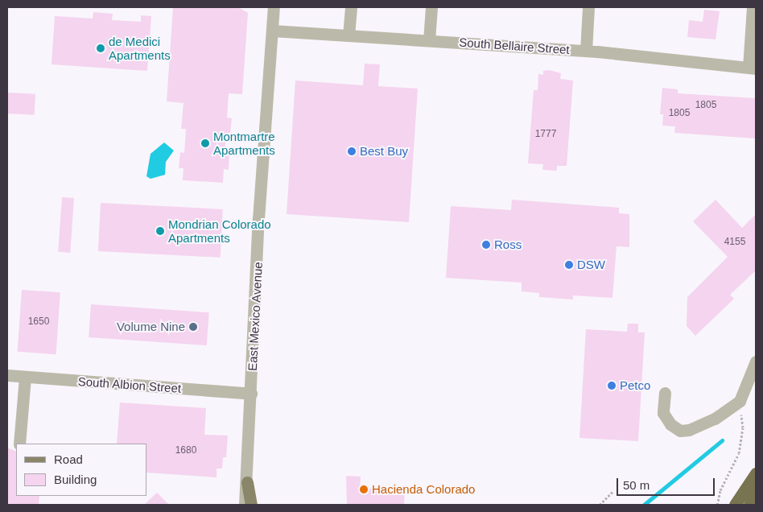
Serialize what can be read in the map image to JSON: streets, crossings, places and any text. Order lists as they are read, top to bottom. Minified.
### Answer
{"streets":{"street":["South Bellaire Street","East Mexico Avenue","South Albion Street"]},"crossings":[["South Bellaire Street","East Mexico Avenue"],["East Mexico Avenue","South Albion Street"]],"places":["de Medici Apartments","Montmartre Apartments","Best Buy","Mondrian Colorado Apartments","Ross","DSW","Volume Nine","Petco","Hacienda Colorado"],"house_numbers":["1805","1805","1777","4155","1650","1680"],"legend":["Road","Building"],"scale_bar":"50 m"}
